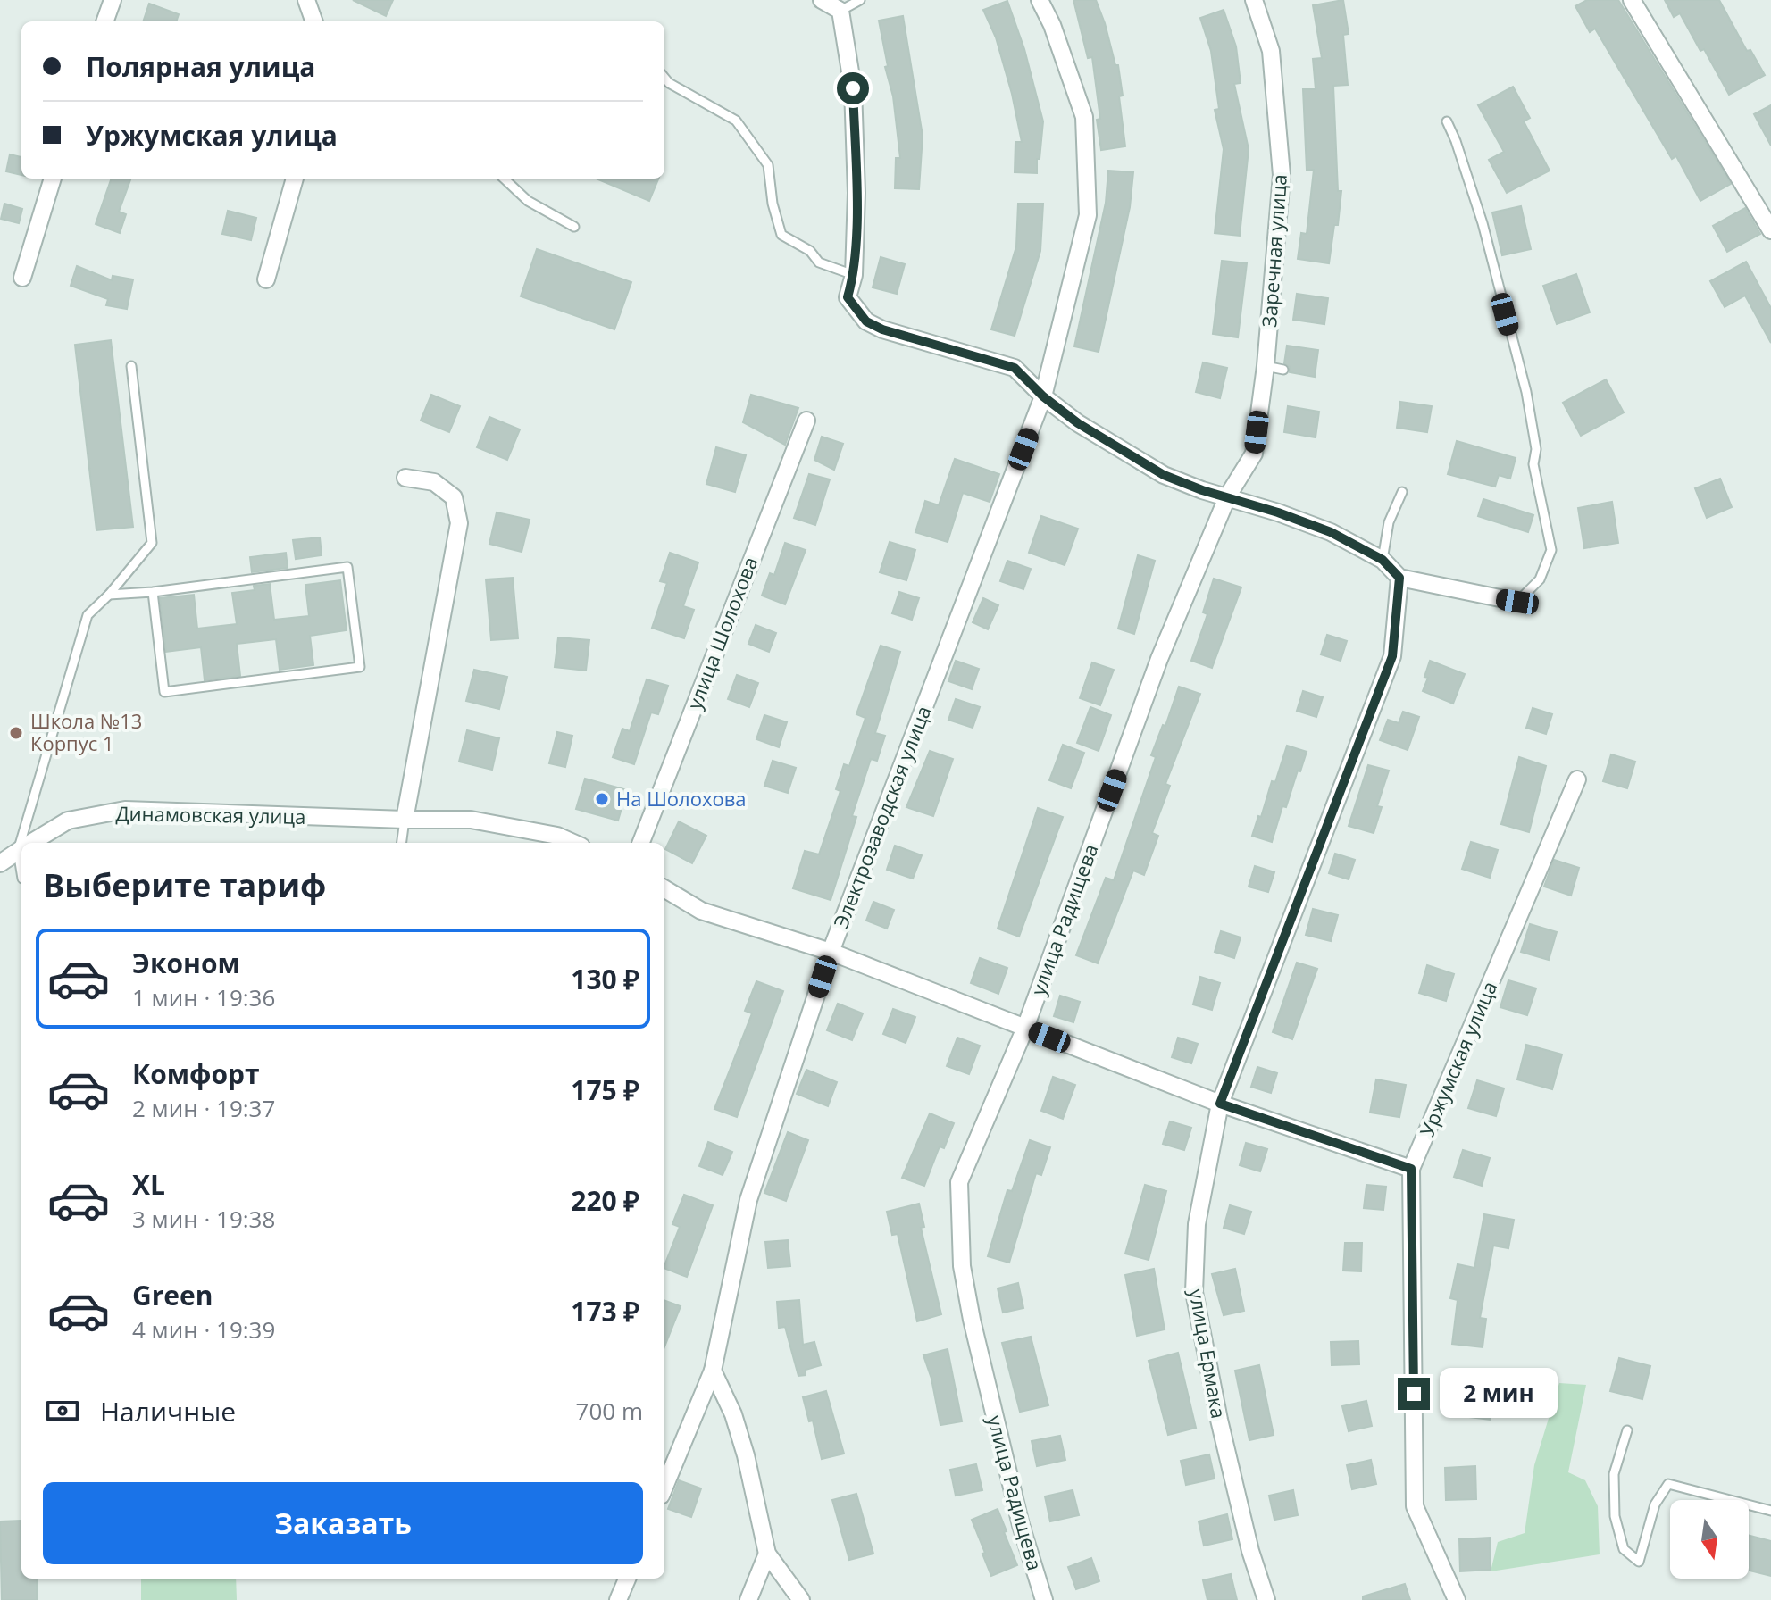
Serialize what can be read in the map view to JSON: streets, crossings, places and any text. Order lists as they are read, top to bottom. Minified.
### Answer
{"streets":{"street":["Заречная улица","улица Шолохова","Динамовская улица","Электрозаводская улица","улица Радищева","Уржумская улица","улица Ермака"]},"crossings":[["Заречная улица","улица Радищева"]],"places":["Школа №13 Корпус 1","На Шолохова"],"north":"bottom","page":{"banner":["Полярная улица","Уржумская улица"],"heading":"Выберите тариф","list":[{"name":"Эконом","note":"1 мин · 19:36","value":"130 ₽"},{"name":"Комфорт","note":"2 мин · 19:37","value":"175 ₽"},{"name":"XL","note":"3 мин · 19:38","value":"220 ₽"},{"name":"Green","note":"4 мин · 19:39","value":"173 ₽"}],"bubble":"2 мин","pay":["Наличные","700 m"],"buttons":"Заказать"}}
